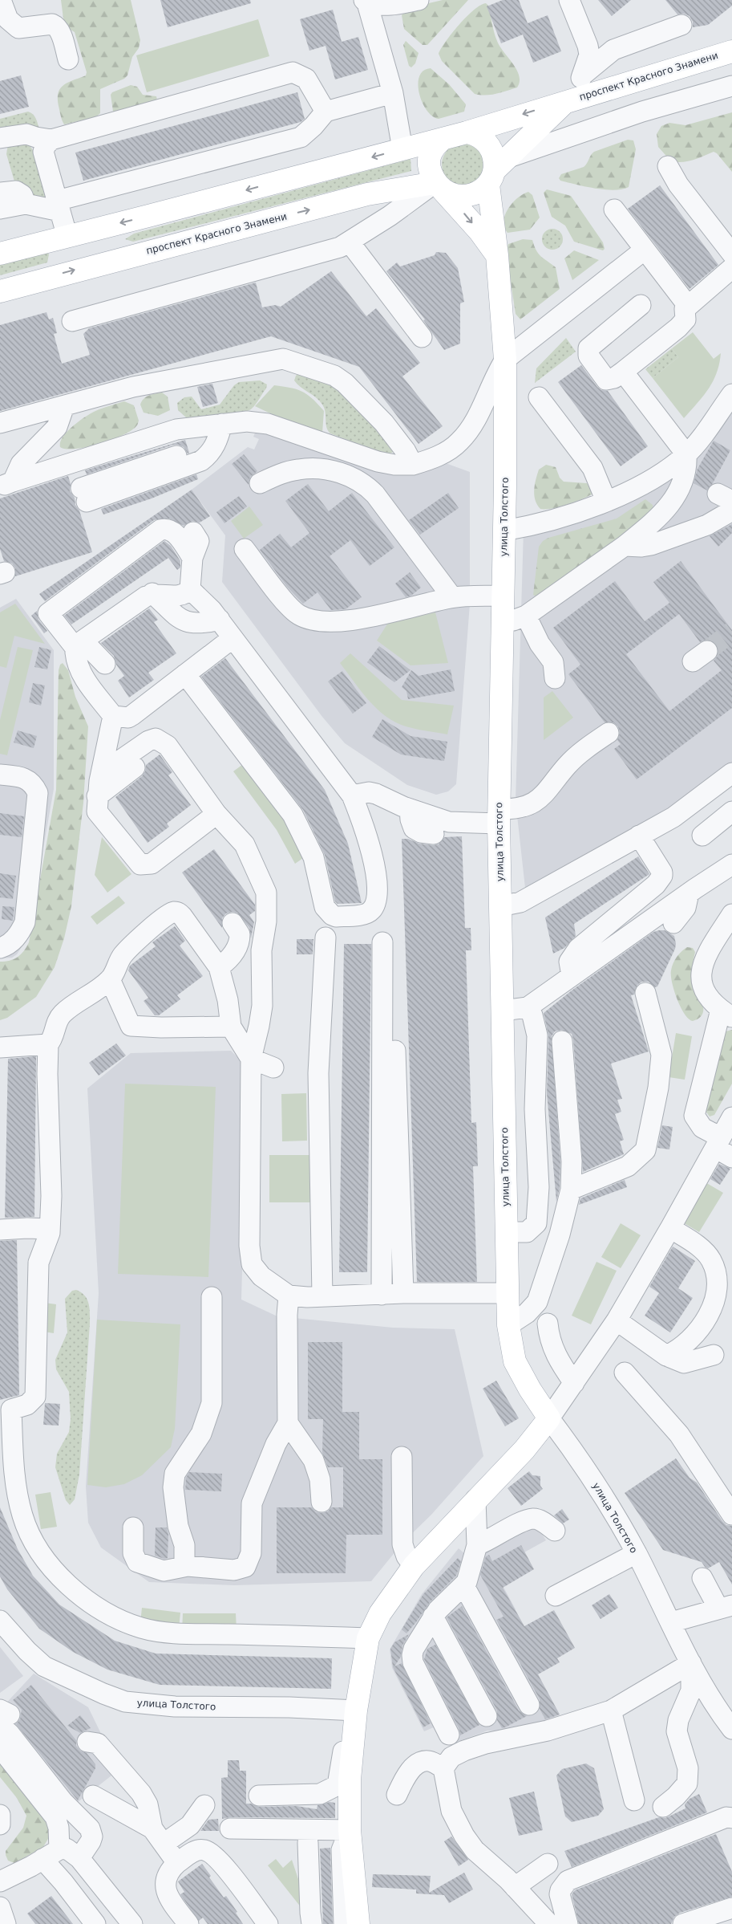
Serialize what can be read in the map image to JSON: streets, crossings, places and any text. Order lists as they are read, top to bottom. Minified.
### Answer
{"streets":{"main road":["проспект Красного Знамени","улица Толстого"]},"crossings":[["проспект Красного Знамени","улица Толстого"]]}
